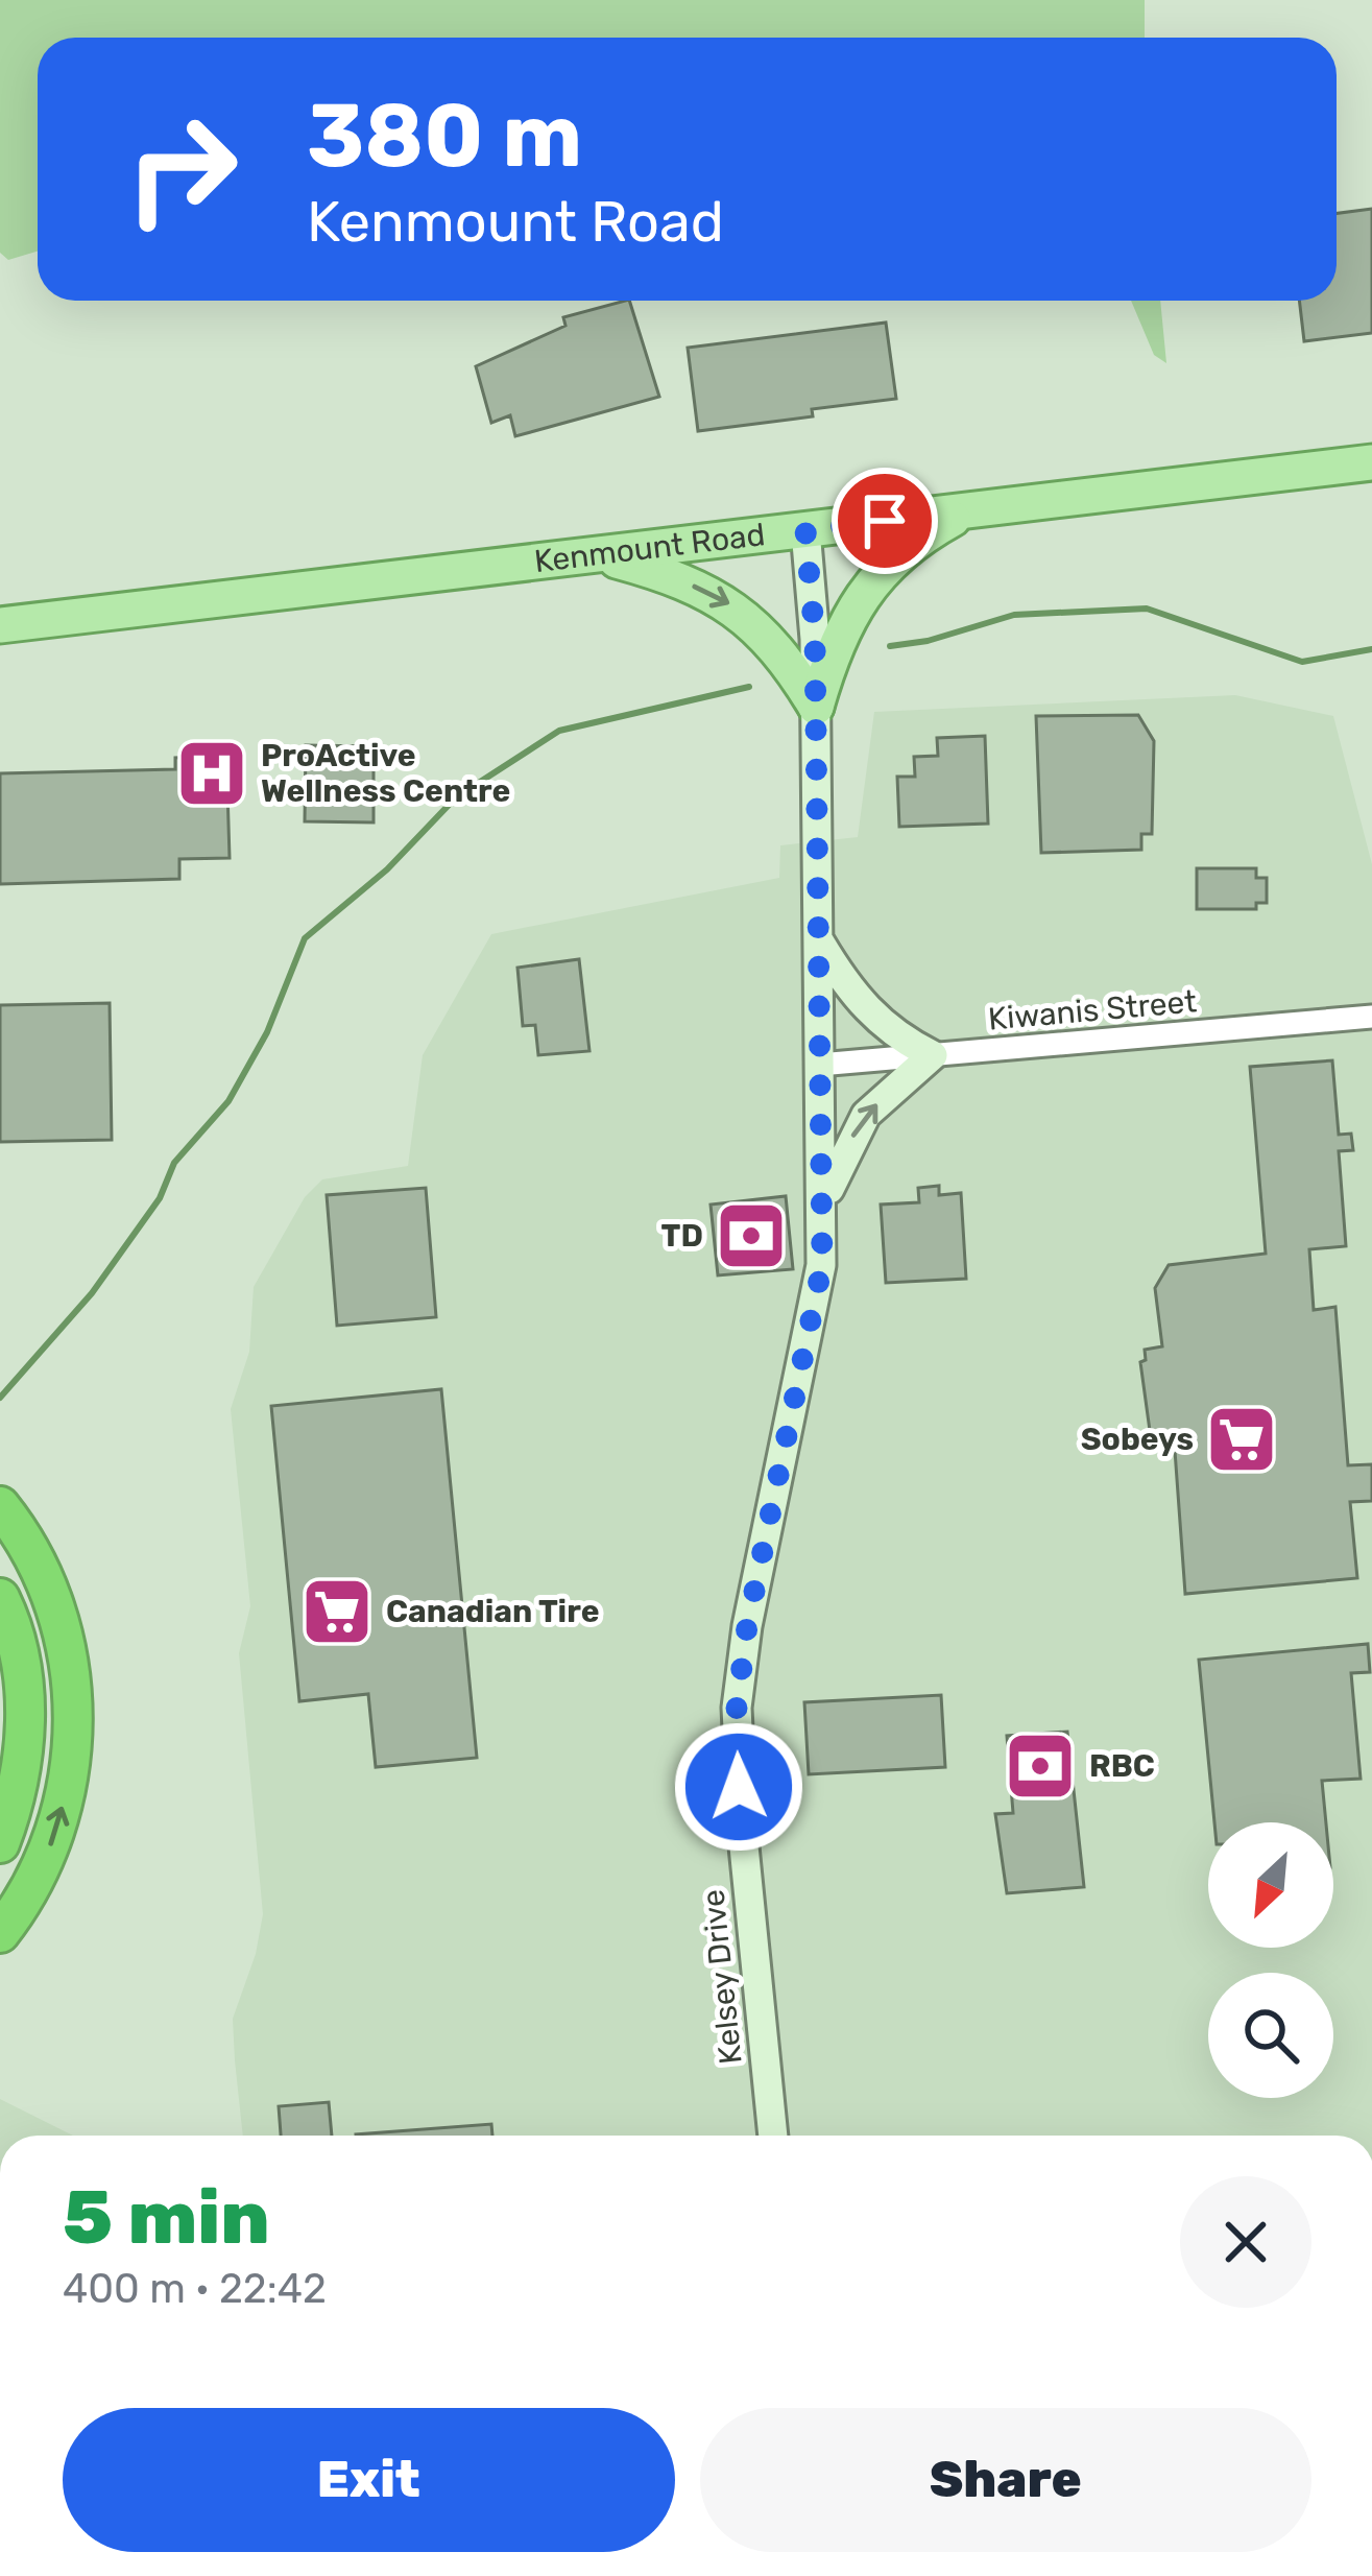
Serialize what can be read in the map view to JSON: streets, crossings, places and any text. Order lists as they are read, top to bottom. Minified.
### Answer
{"streets":{"main road":["Kenmount Road","Kelsey Drive"],"street":["Kiwanis Street"]},"crossings":[["Kenmount Road","Kelsey Drive"],["Kiwanis Street","Kelsey Drive"]],"places":{"hospital":["ProActive Wellness Centre"],"bank":["TD","RBC"],"supermarket":["Sobeys","Canadian Tire"]},"north":"bottom left","page":{"turn":["380 m","Kenmount Road"],"heading":["5 min","400 m · 22:42"],"buttons":["Exit","Share"]}}
